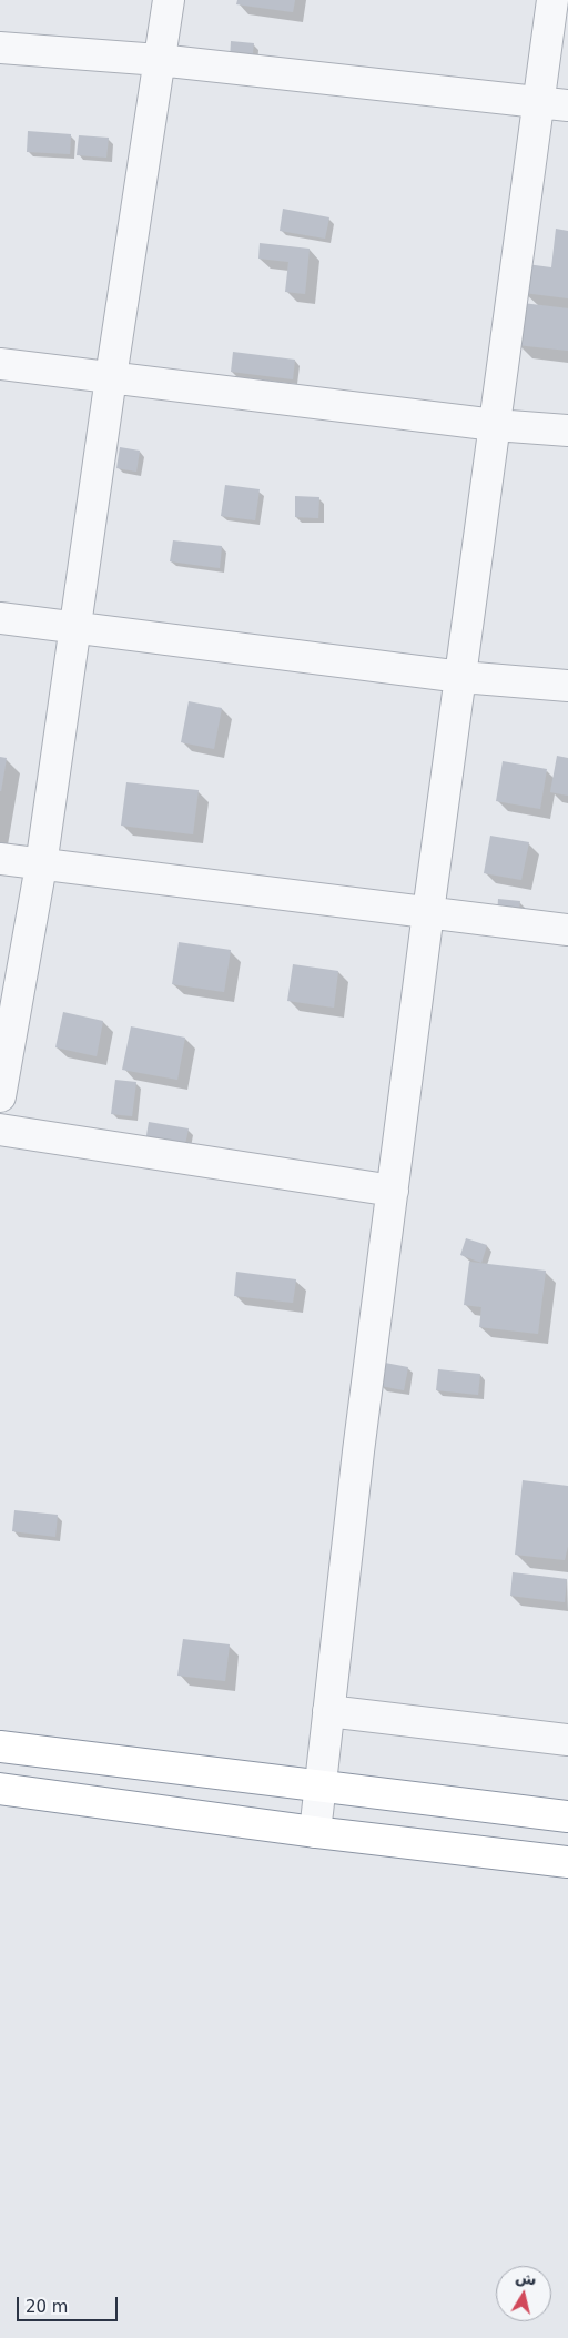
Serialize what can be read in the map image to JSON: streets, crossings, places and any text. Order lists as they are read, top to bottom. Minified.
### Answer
{"scale_bar":"20 m","north":"top"}
